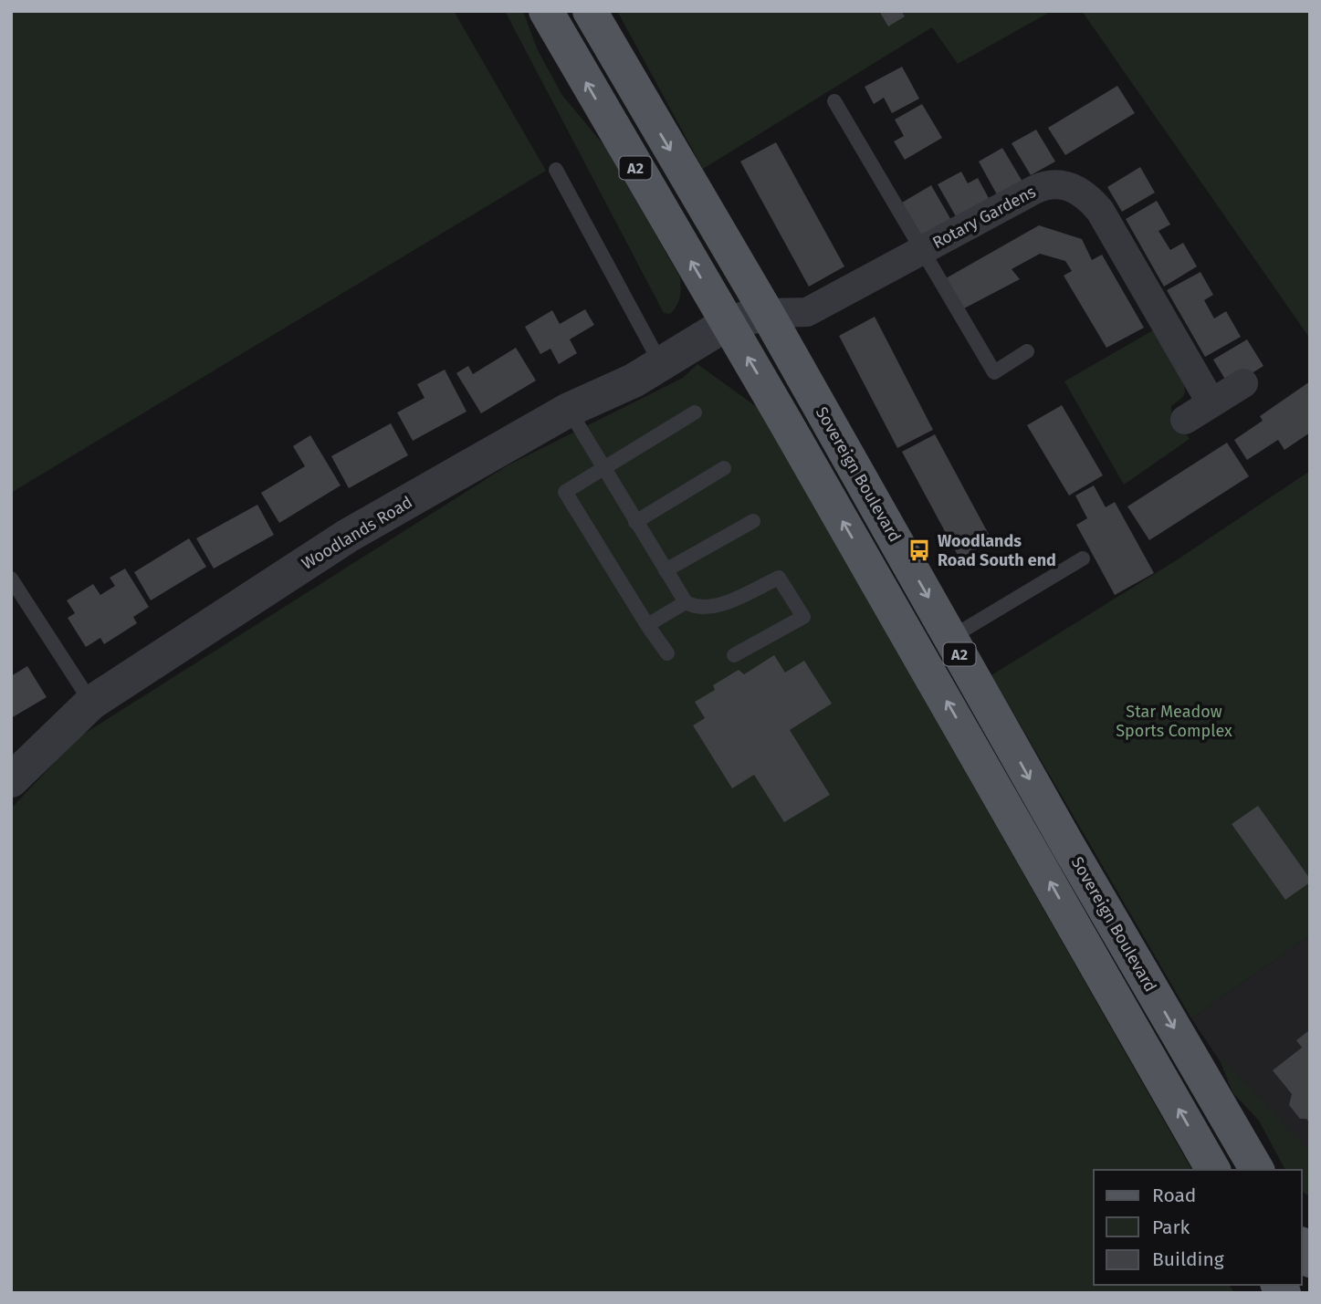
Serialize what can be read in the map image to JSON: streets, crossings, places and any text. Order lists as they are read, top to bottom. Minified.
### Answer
{"streets":{"main road":["A2","Sovereign Boulevard"],"street":["Rotary Gardens","Woodlands Road"]},"crossings":[["A2","Woodlands Road"],["Rotary Gardens","Sovereign Boulevard"],["Rotary Gardens","Woodlands Road"],["Sovereign Boulevard","Woodlands Road"]],"parks":["Star Meadow Sports Complex"],"places":{"bus stop":["Woodlands Road South end"]},"legend":["Road","Park","Building"]}
